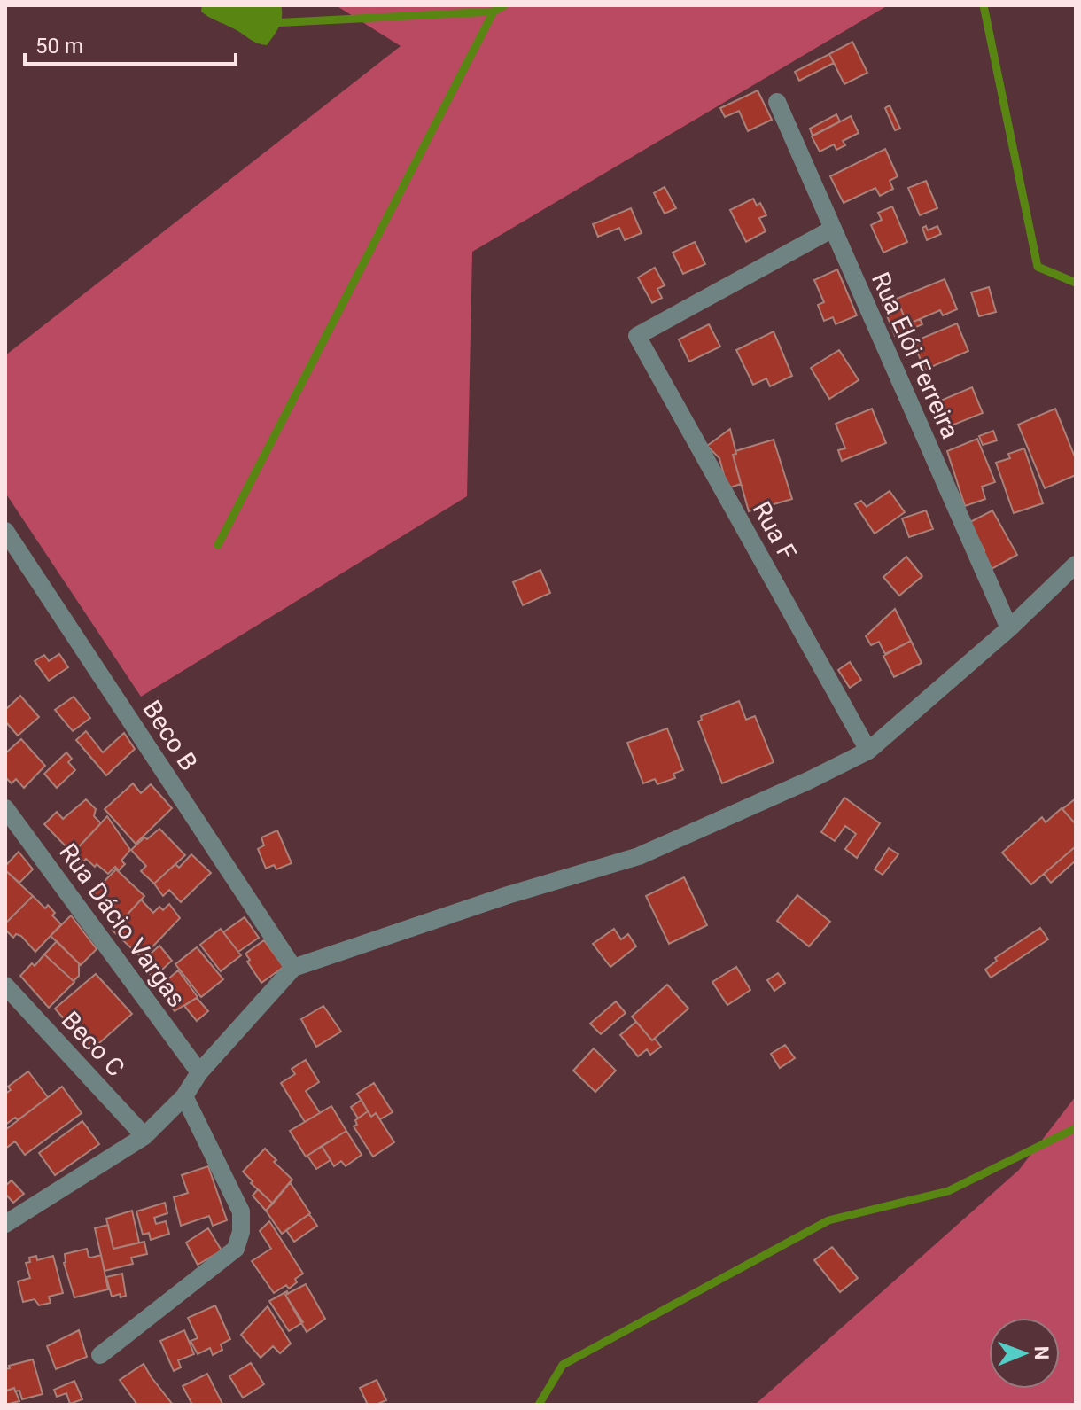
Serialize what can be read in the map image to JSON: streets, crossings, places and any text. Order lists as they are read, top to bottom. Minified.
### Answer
{"streets":{"street":["Rua Elói Ferreira","Rua F","Beco B","Rua Dácio Vargas","Beco C"]},"crossings":[["Rua Elói Ferreira","Rua F"]],"scale_bar":"50 m","north":"right"}
